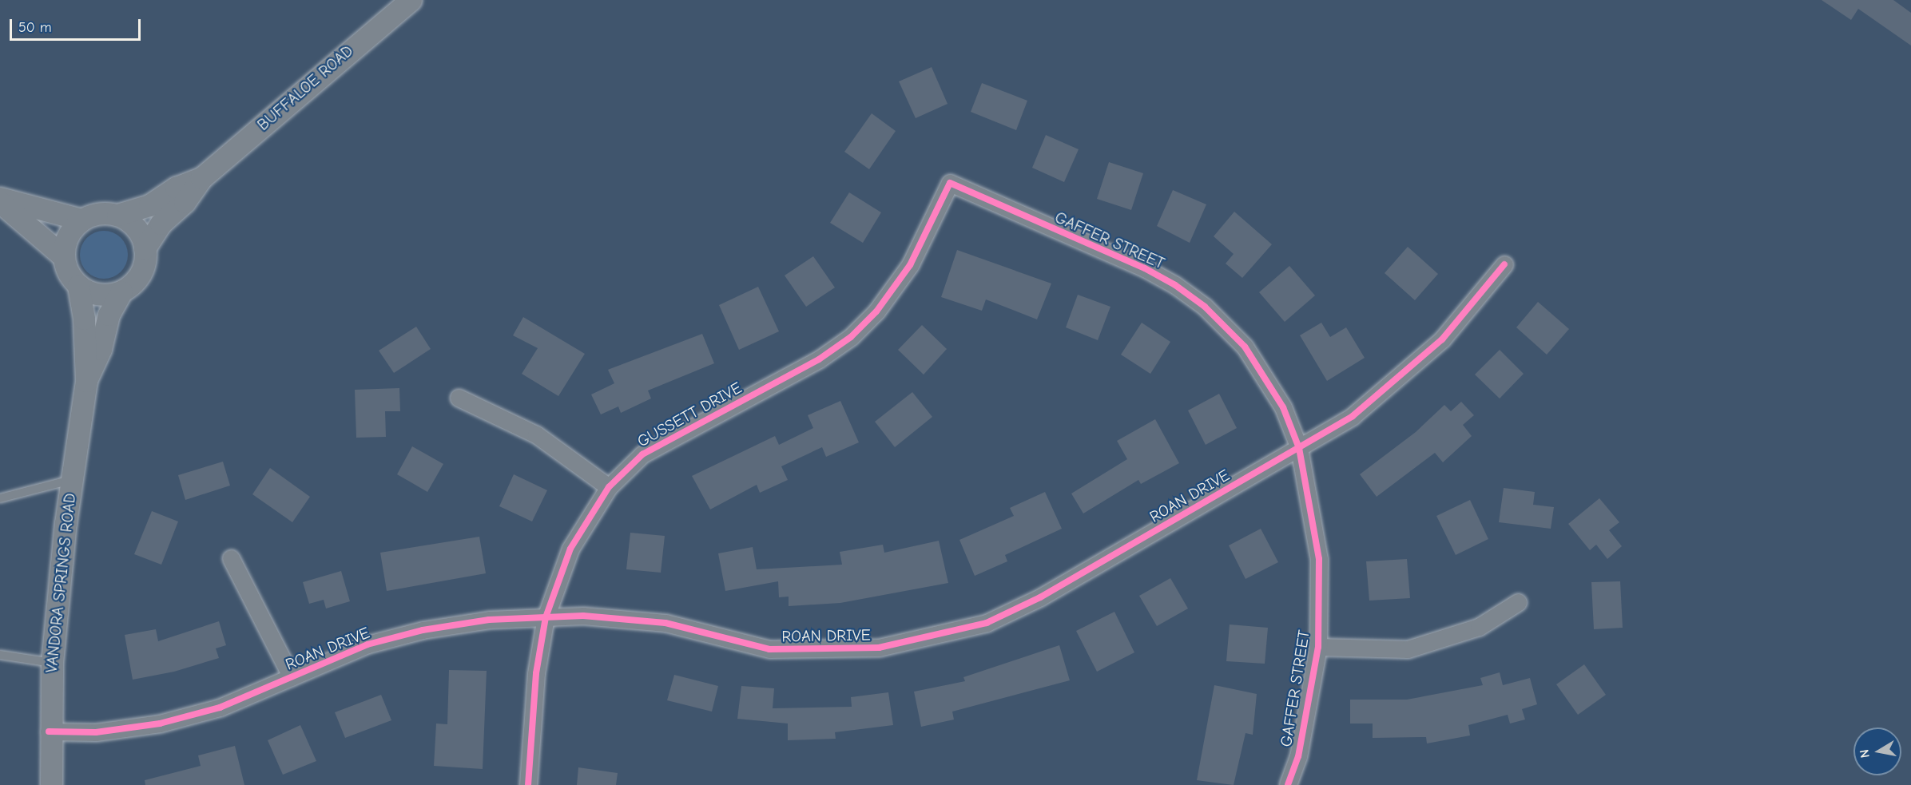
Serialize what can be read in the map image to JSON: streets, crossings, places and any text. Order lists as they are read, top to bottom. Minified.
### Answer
{"streets":{"street":["BUFFALOE ROAD","GAFFER STREET","GUSSETT DRIVE","ROAN DRIVE","VANDORA SPRINGS ROAD"]},"crossings":[["BUFFALOE ROAD","VANDORA SPRINGS ROAD"],["GAFFER STREET","GUSSETT DRIVE"],["GAFFER STREET","ROAN DRIVE"],["GUSSETT DRIVE","ROAN DRIVE"],["ROAN DRIVE","VANDORA SPRINGS ROAD"]],"scale_bar":"50 m","north":"left"}
